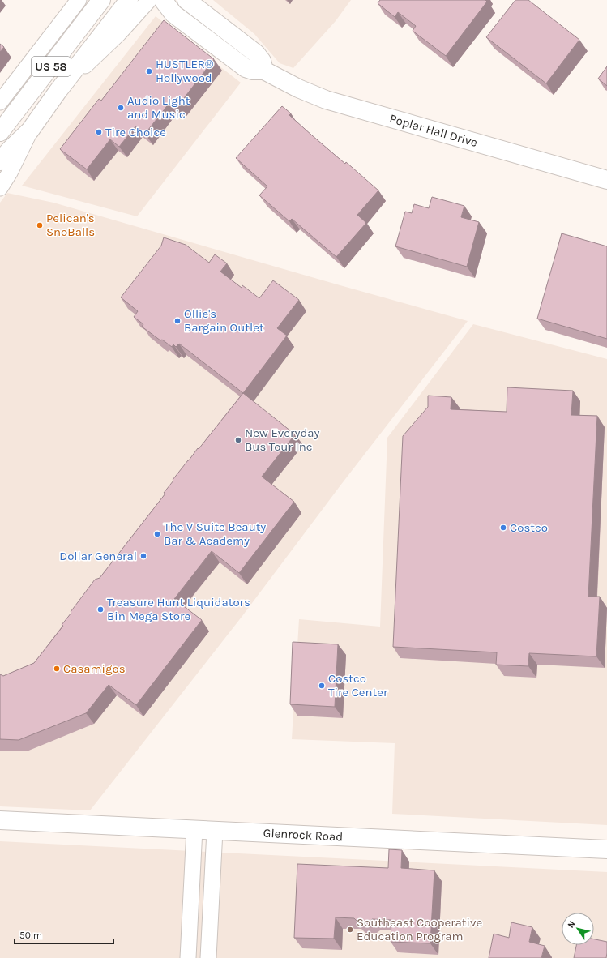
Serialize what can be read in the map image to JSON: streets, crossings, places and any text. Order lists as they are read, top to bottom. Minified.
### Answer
{"streets":{"street":["US 58","Poplar Hall Drive","Glenrock Road"]},"places":["HUSTLER® Hollywood","Audio Light and Music","Tire Choice","Pelican's SnoBalls","Ollie's Bargain Outlet","New Everyday Bus Tour Inc","Costco","The V Suite Beauty Bar & Academy","Dollar General","Treasure Hunt Liquidators Bin Mega Store","Casamigos","Costco Tire Center","Southeast Cooperative Education Program"],"scale_bar":"50 m","north":"top left"}
